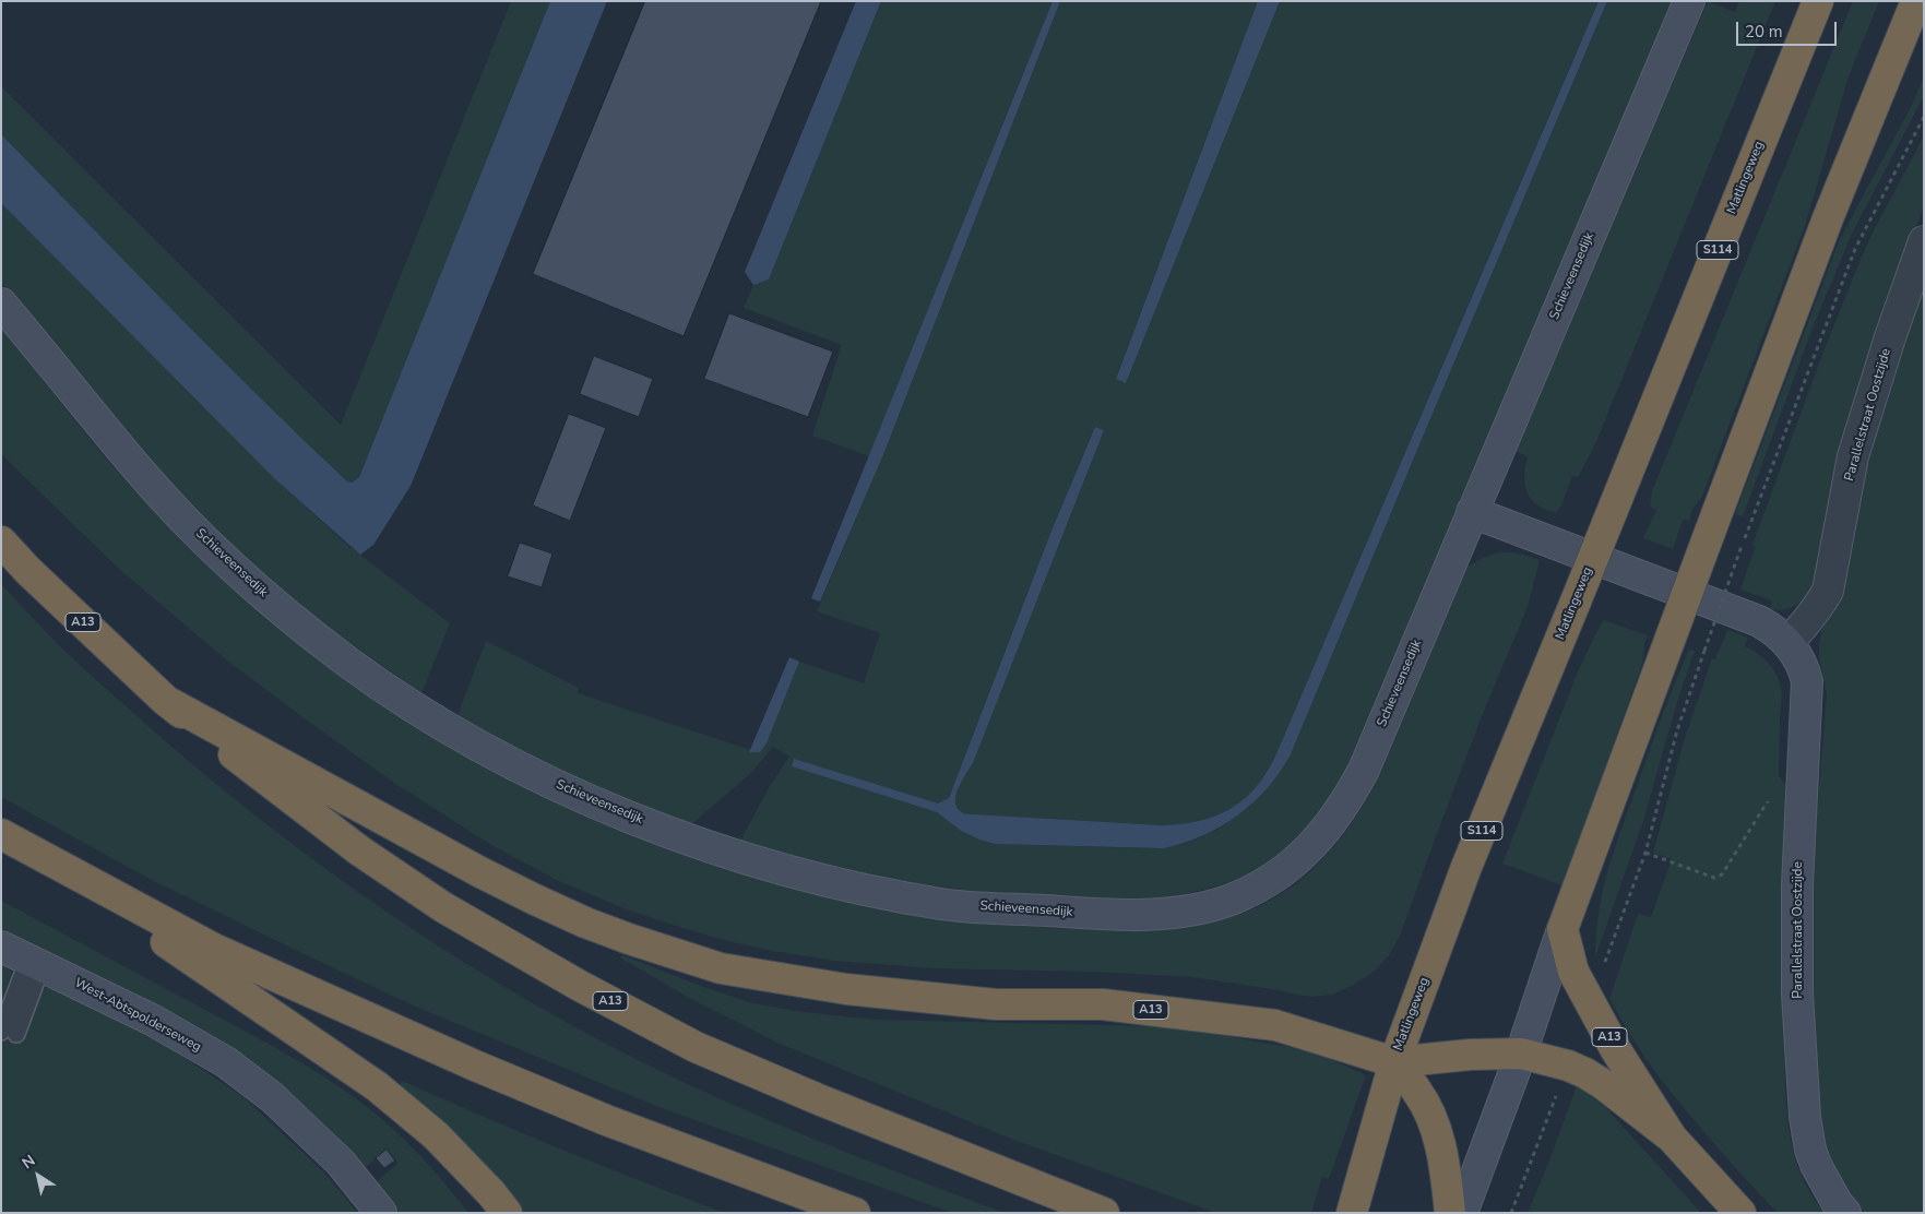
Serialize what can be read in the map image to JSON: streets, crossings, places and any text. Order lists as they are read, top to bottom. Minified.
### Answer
{"streets":{"highway":["Matlingeweg","S114","A13"],"street":["Schieveensedijk","Parallelstraat Oostzijde","West-Abtspolderseweg"]},"crossings":[["Matlingeweg","A13"],["Schieveensedijk","Parallelstraat Oostzijde"]],"scale_bar":"20 m","north":"top left"}
